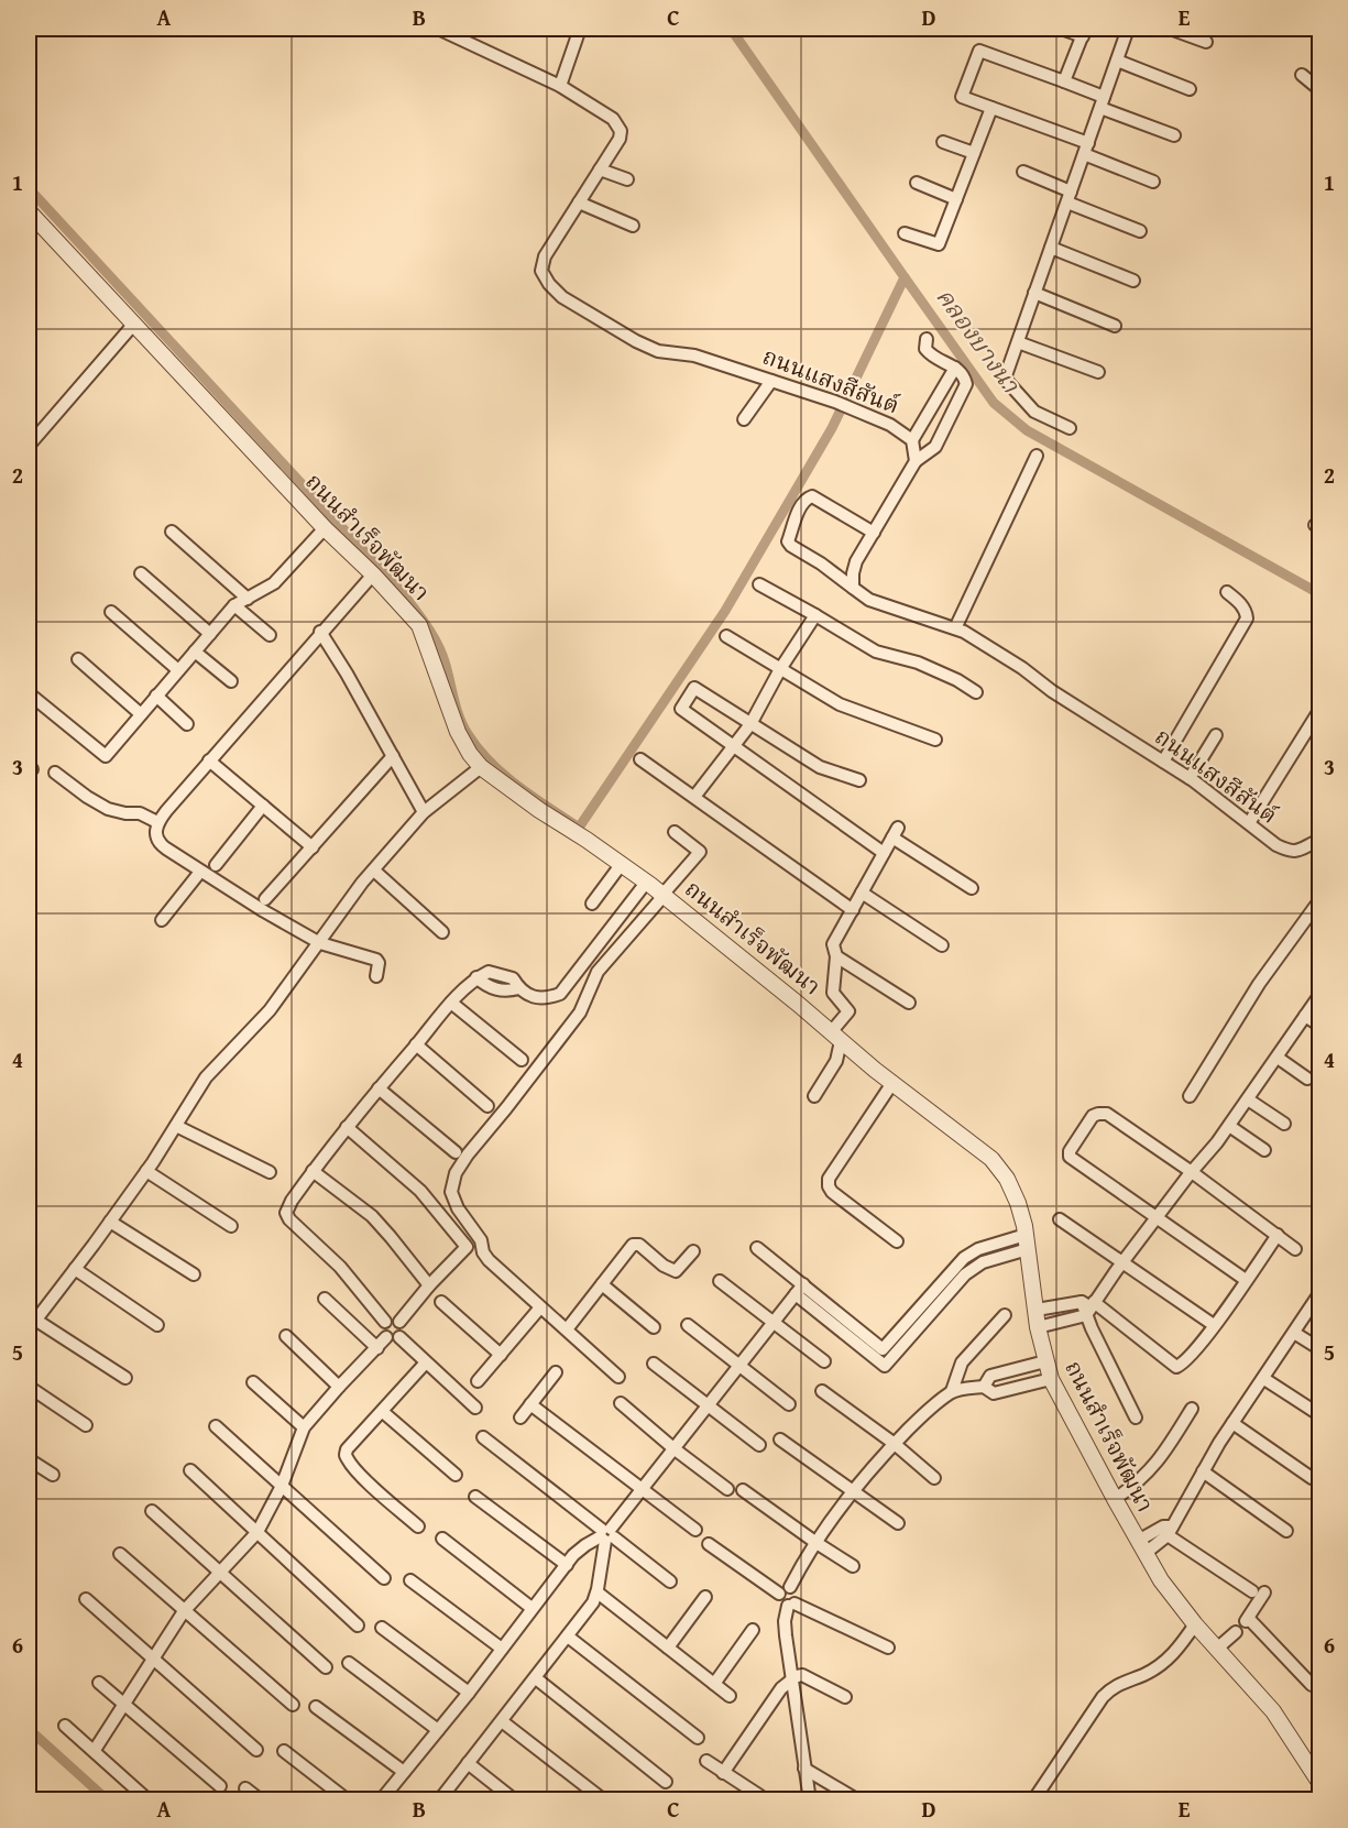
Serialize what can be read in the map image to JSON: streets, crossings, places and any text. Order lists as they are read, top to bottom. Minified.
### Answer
{"streets":{"street":["ถนนแสงสีสันต์","ถนนสำเร็จพัฒนา"]},"water":["คลองบางนา"],"grid":{"columns":["A","B","C","D","E"],"rows":["1","2","3","4","5","6"]}}
